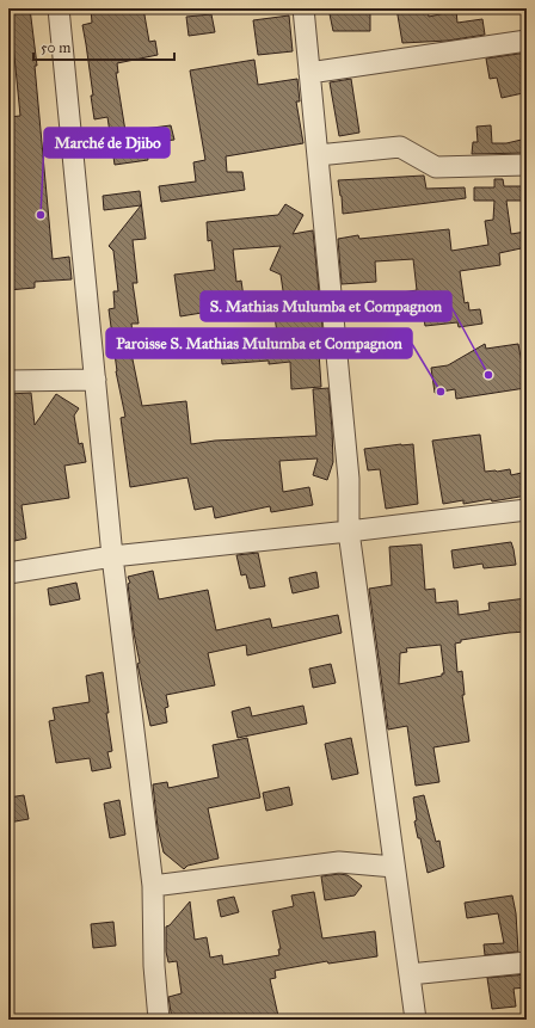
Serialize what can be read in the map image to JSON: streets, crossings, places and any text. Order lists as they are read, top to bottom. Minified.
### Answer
{"places":["Marché de Djibo","S. Mathias Mulumba et Compagnon","Paroisse S. Mathias Mulumba et Compagnon"],"scale_bar":"50 m"}
